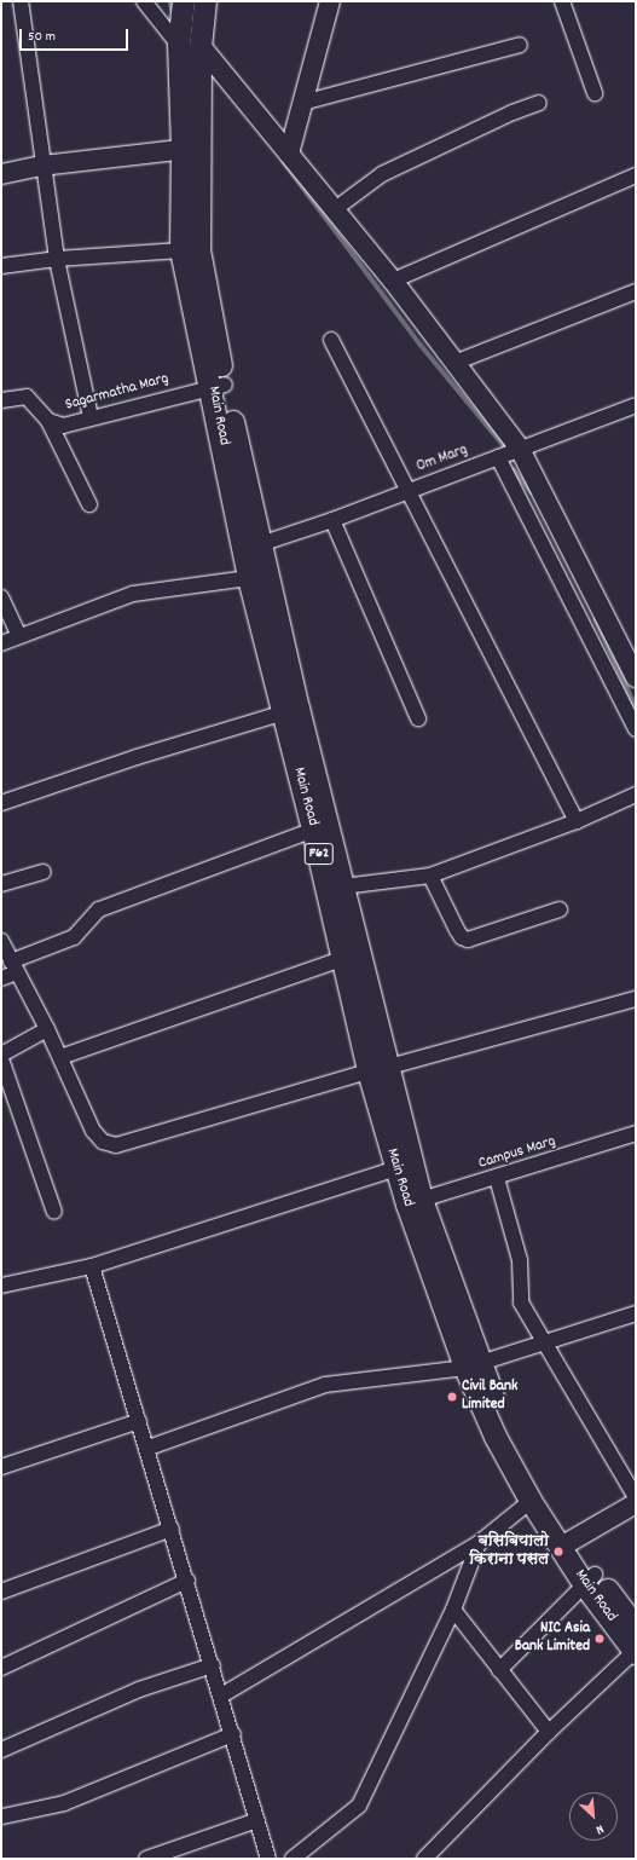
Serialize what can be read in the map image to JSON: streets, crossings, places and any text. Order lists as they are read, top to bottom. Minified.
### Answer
{"streets":{"main road":["Main Road","F62"],"street":["Sagarmatha Marg","Om Marg","Campus Marg"]},"crossings":[["Sagarmatha Marg","Main Road"],["Main Road","Om Marg"],["Main Road","Campus Marg"]],"places":["Civil Bank Limited","बसिबियालो किराना पसल","NIC Asia Bank Limited"],"scale_bar":"50 m","north":"bottom right"}
